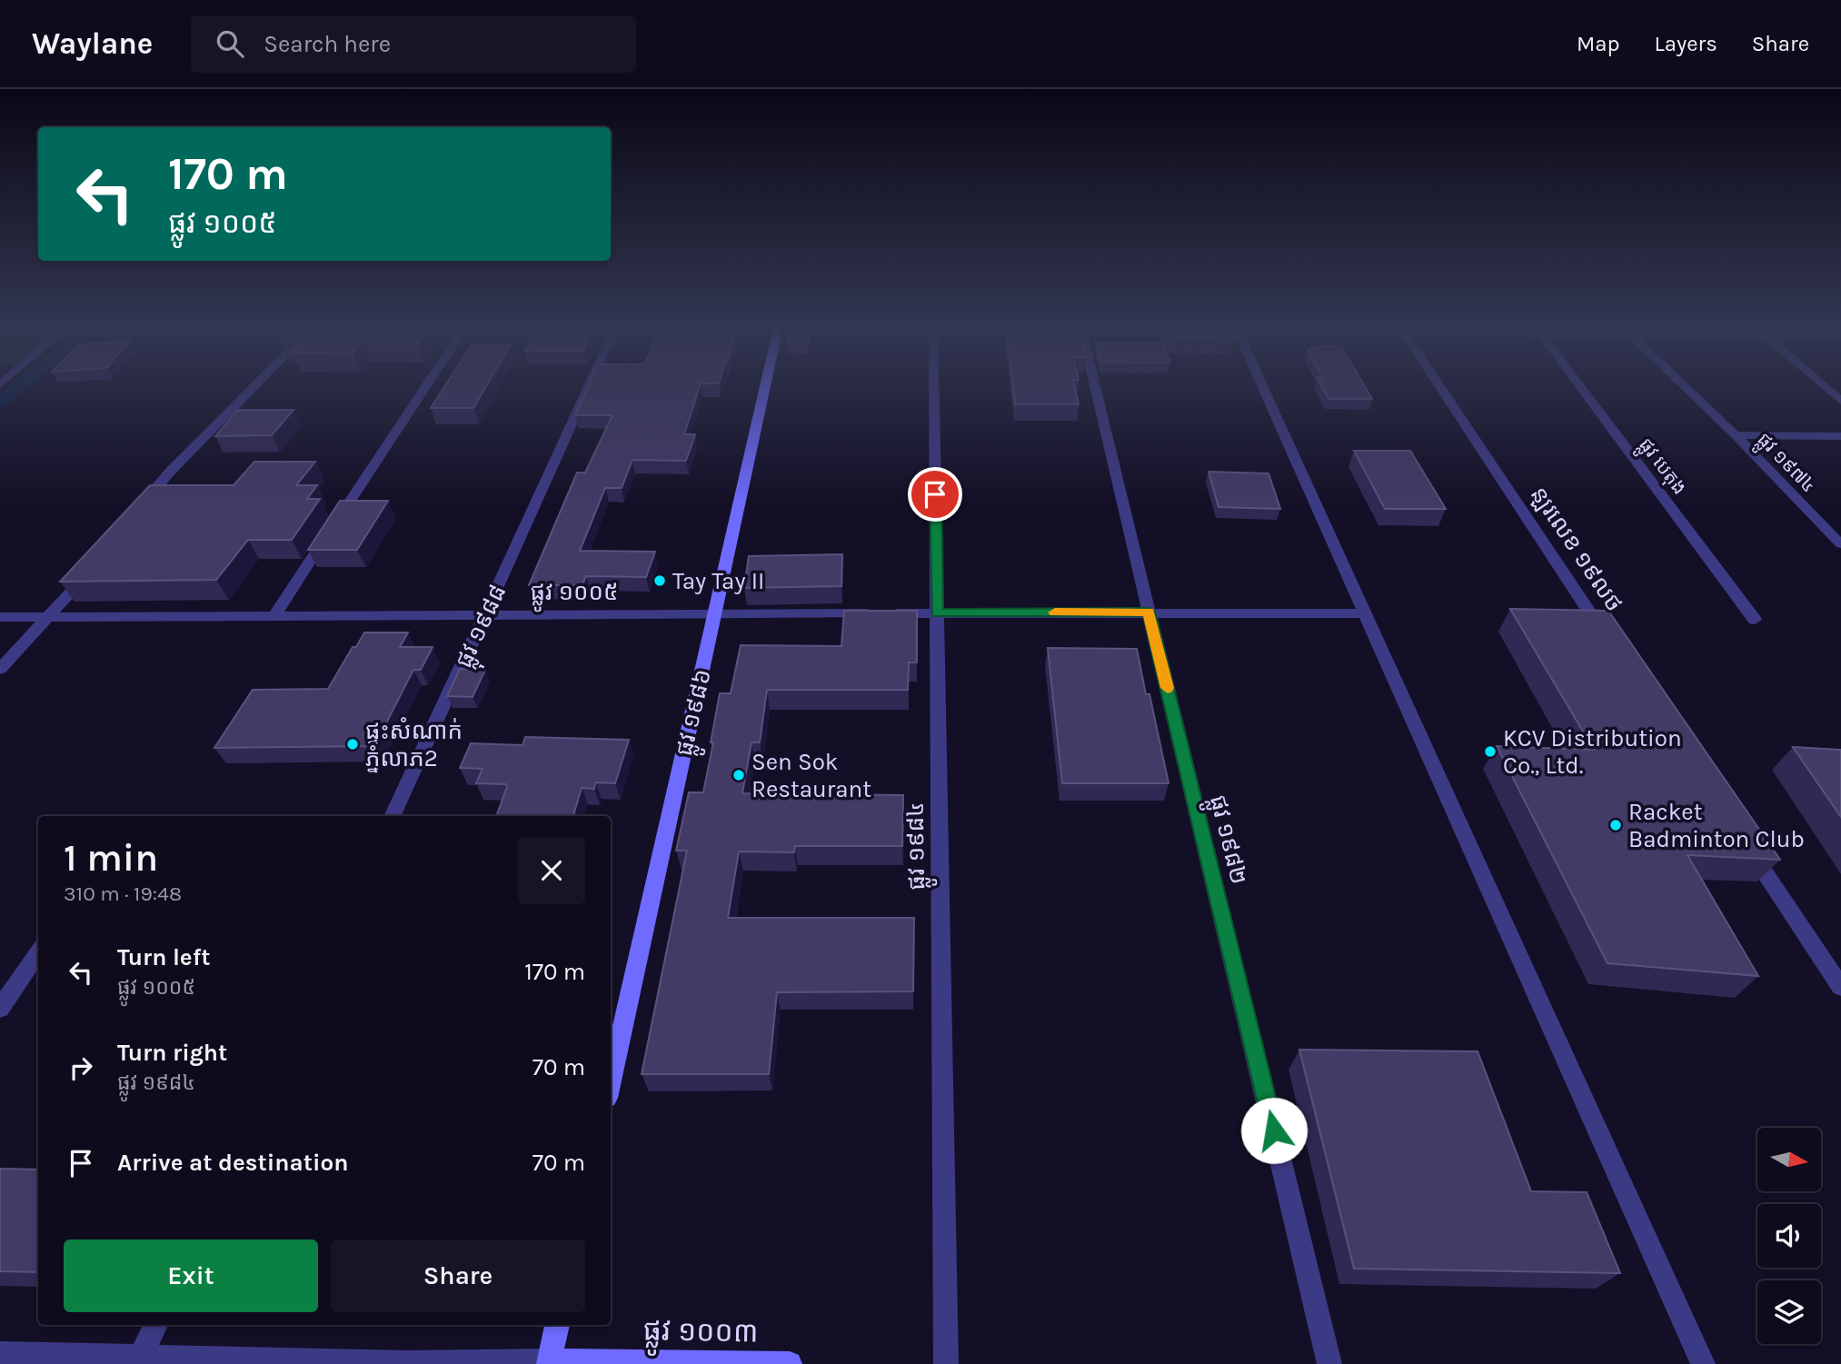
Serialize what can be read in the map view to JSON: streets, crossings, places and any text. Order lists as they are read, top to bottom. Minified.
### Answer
{"streets":{"main road":["ផ្លូវ ១៩៨៦","ផ្លូវ ១០០៣"],"street":["ផ្លូវ ១៩៧៤","ផ្លូវ បេតុង","ន្ឡរលេខ ១៩លថ","ផ្លូវ ១០០៥","ផ្លុវ ១៩៨៨","ផ្លូវ ១៩៨២","ផ្លូវ ១៩៨៤"]},"crossings":[["ផ្លូវ ១០០៥","ផ្លុវ ១៩៨៨"],["ផ្លូវ ១០០៥","ផ្លូវ ១៩៨៦"],["ផ្លូវ ១០០៥","ផ្លូវ ១៩៨២"],["ផ្លូវ ១០០៥","ផ្លូវ ១៩៨៤"]],"places":["Tay Tay II","ផ្ទះសំណាក់ ភ្នំលាភ2","KCV Distribution Co., Ltd.","Sen Sok Restaurant","Racket Badminton Club"],"north":"right","page":{"header":"Waylane","search":"Search here","nav":["Map","Layers","Share"],"turn":["170 m","ផ្លូវ ១០០៥"],"heading":["1 min","310 m · 19:48"],"list":[{"name":"Turn left","note":"ផ្លូវ ១០០៥","value":"170 m"},{"name":"Turn right","note":"ផ្លូវ ១៩៨៤","value":"70 m"},{"name":"Arrive at destination","value":"70 m"}],"buttons":["Exit","Share"]}}
